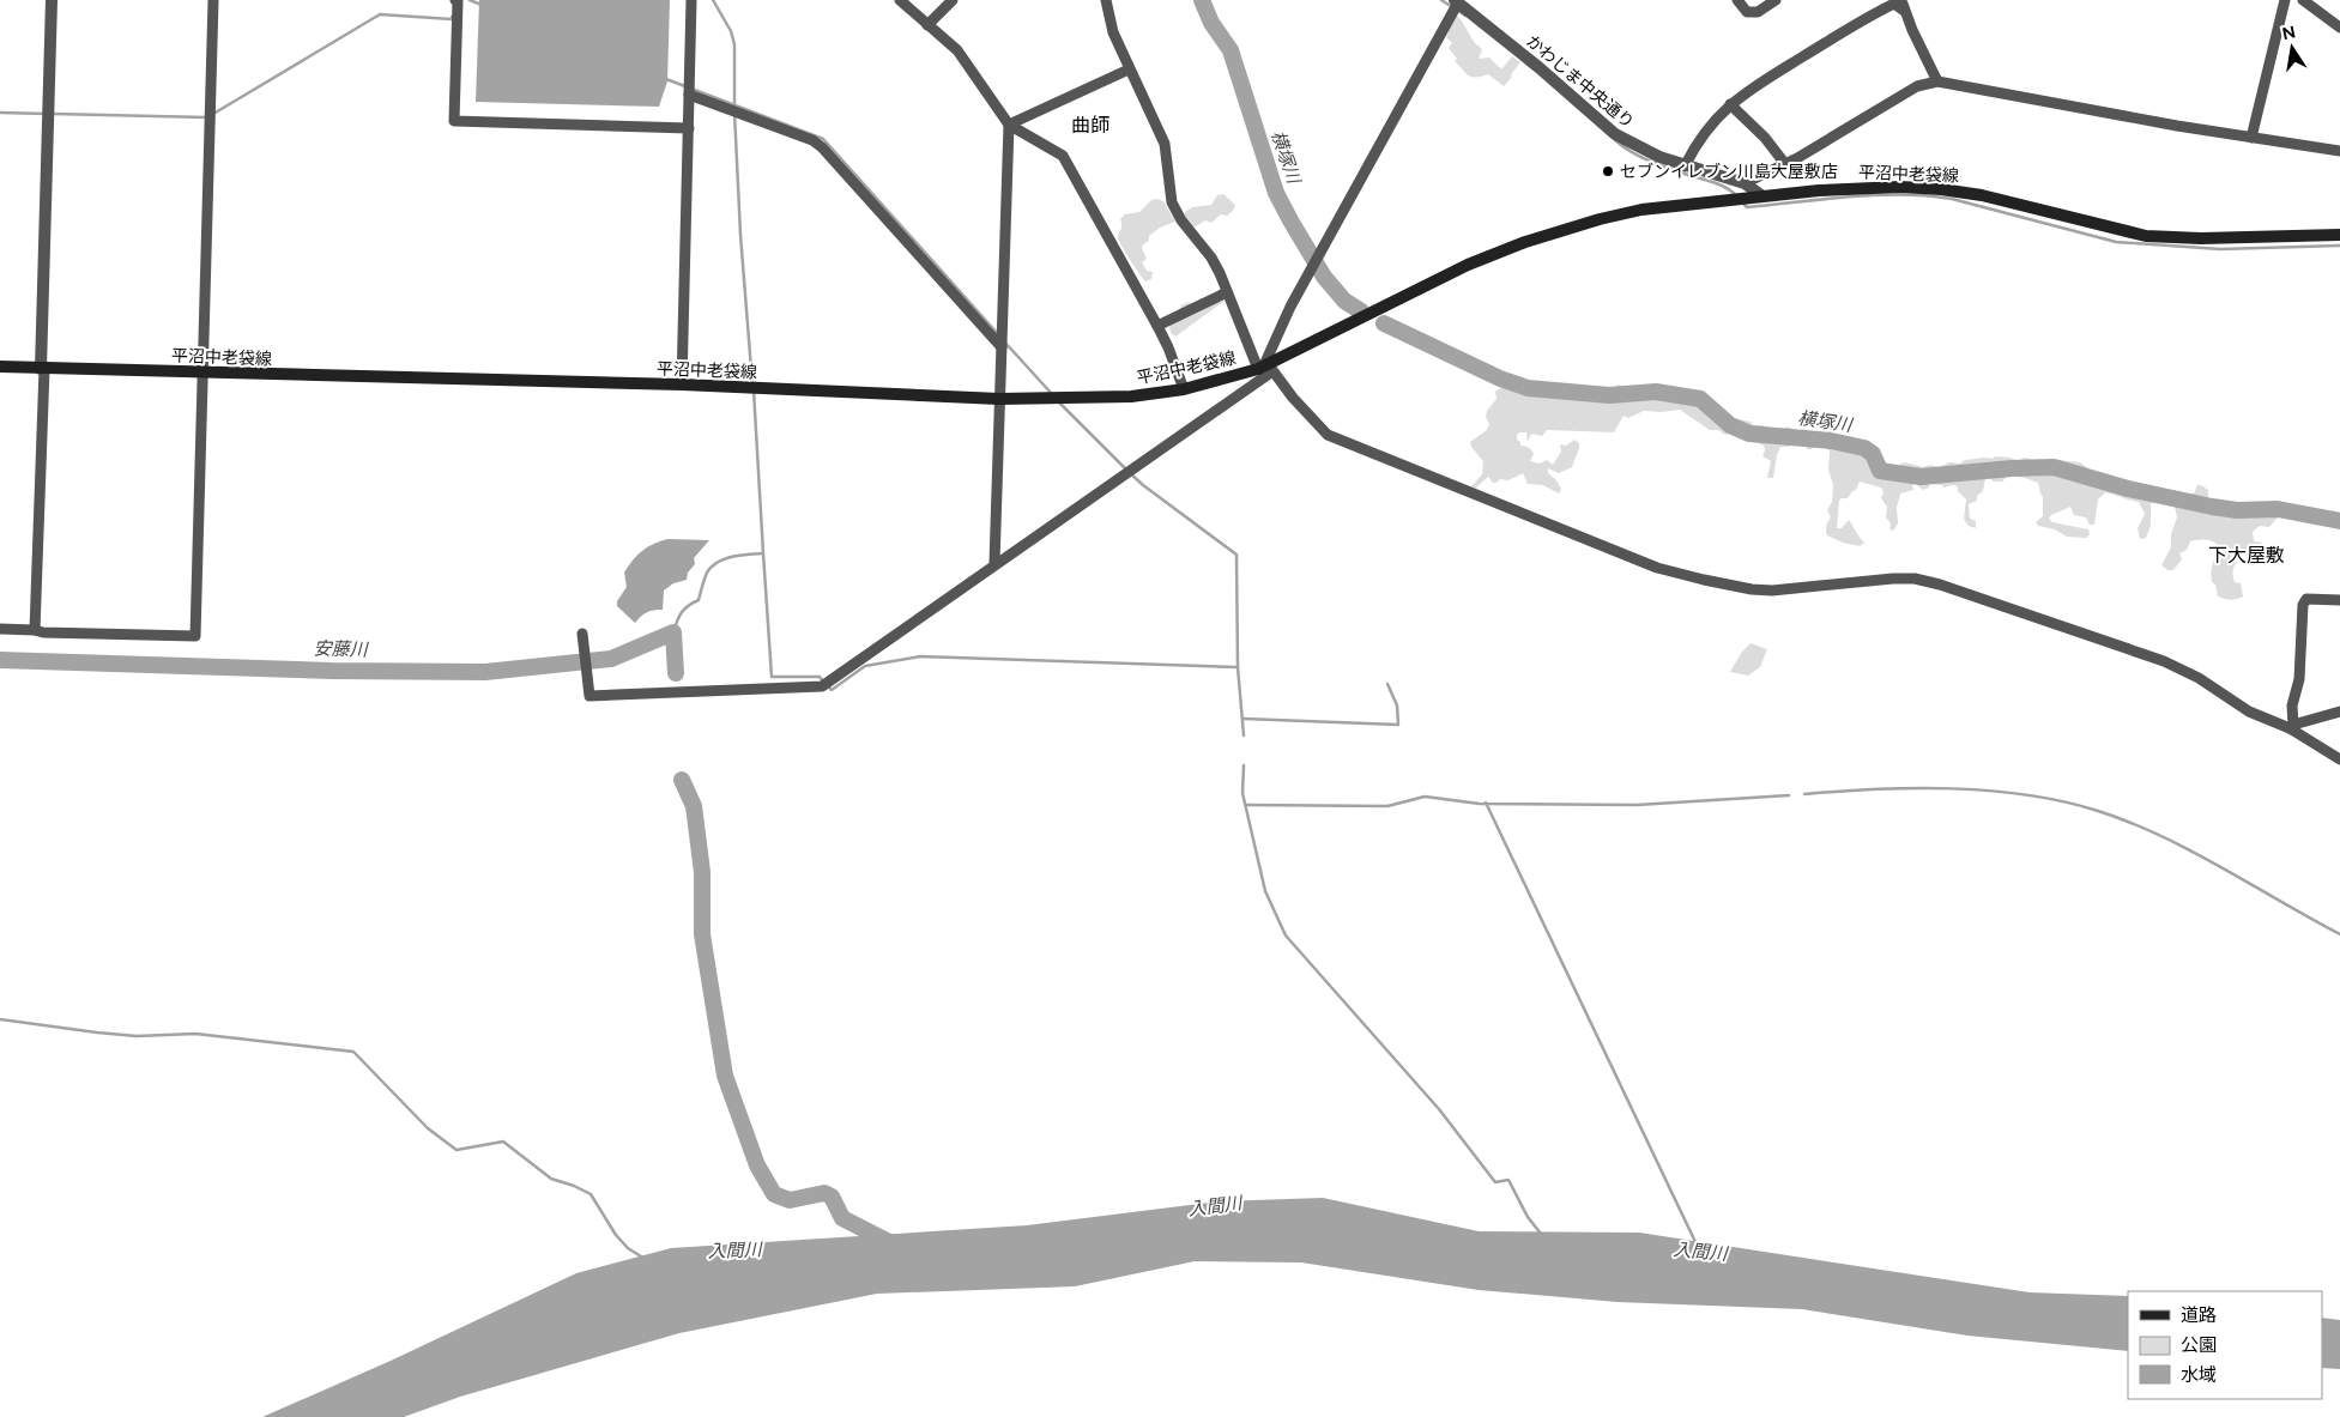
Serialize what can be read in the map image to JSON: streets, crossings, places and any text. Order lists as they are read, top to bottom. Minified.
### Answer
{"streets":{"main road":["平沼中老袋線"],"street":["かわじま中央通り"]},"crossings":[["かわじま中央通り","平沼中老袋線"]],"districts":["曲師","下大屋敷"],"water":["横塚川","安藤川","入間川"],"places":["セブンイレブン川島大屋敷店"],"legend":["道路","公園","水域"],"north":"top"}
